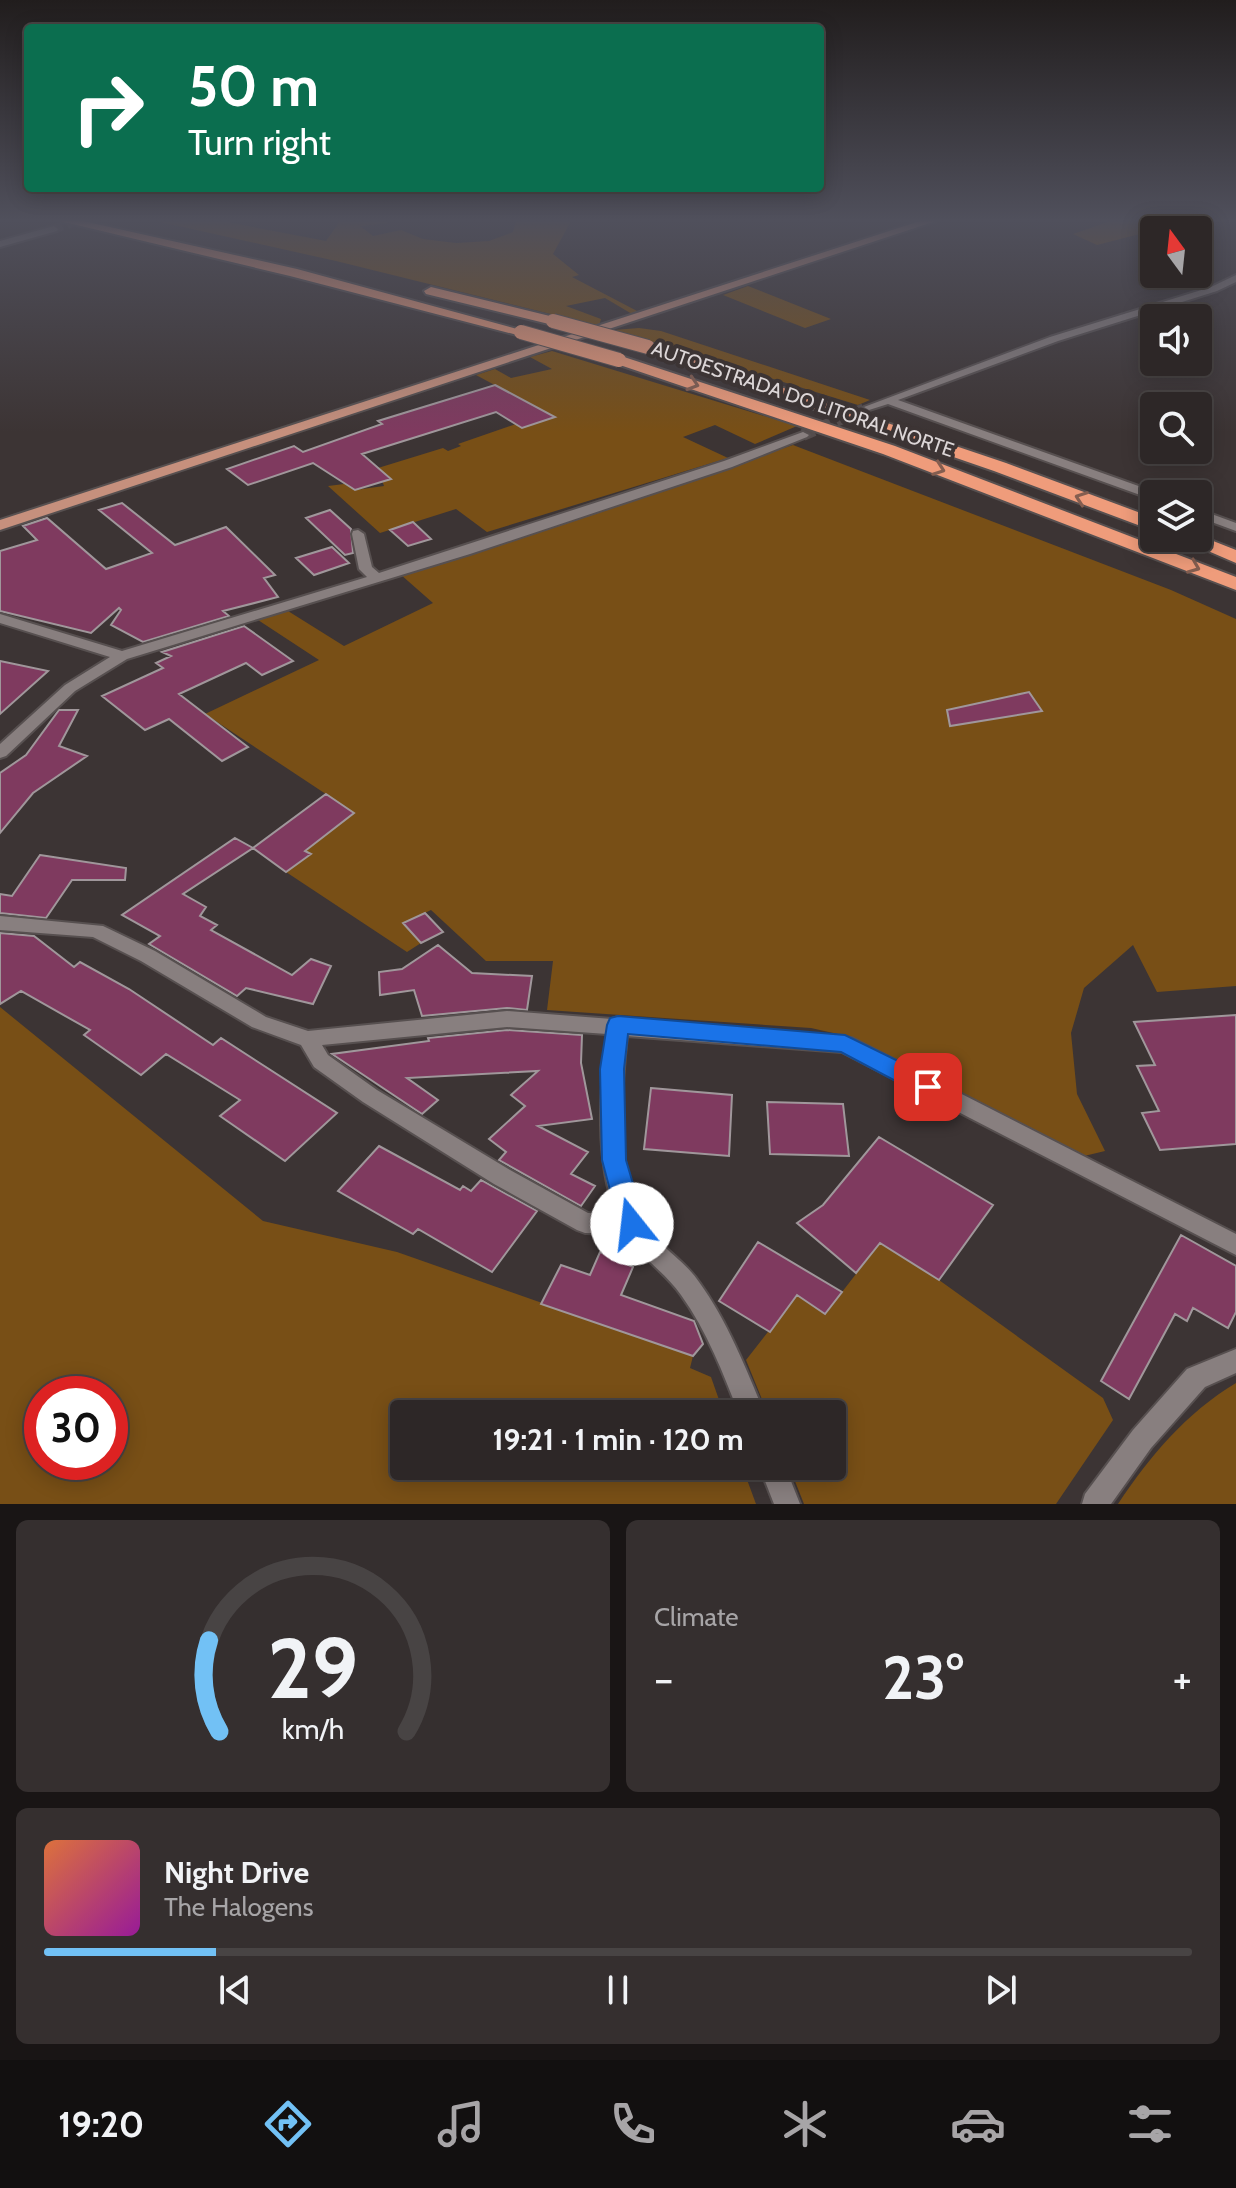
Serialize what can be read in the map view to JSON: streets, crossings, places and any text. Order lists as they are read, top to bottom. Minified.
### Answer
{"streets":{"highway":["AUTOESTRADA DO LITORAL NORTE"]},"north":"top","page":{"turn":["50 m","Turn right"],"limit":"30","trip":"19:21 · 1 min · 120 m","tile":"Climate","heat":["−","23°","+"],"song":["Night Drive","The Halogens"],"tabs":"19:20","gauge":["29","km/h"]}}
